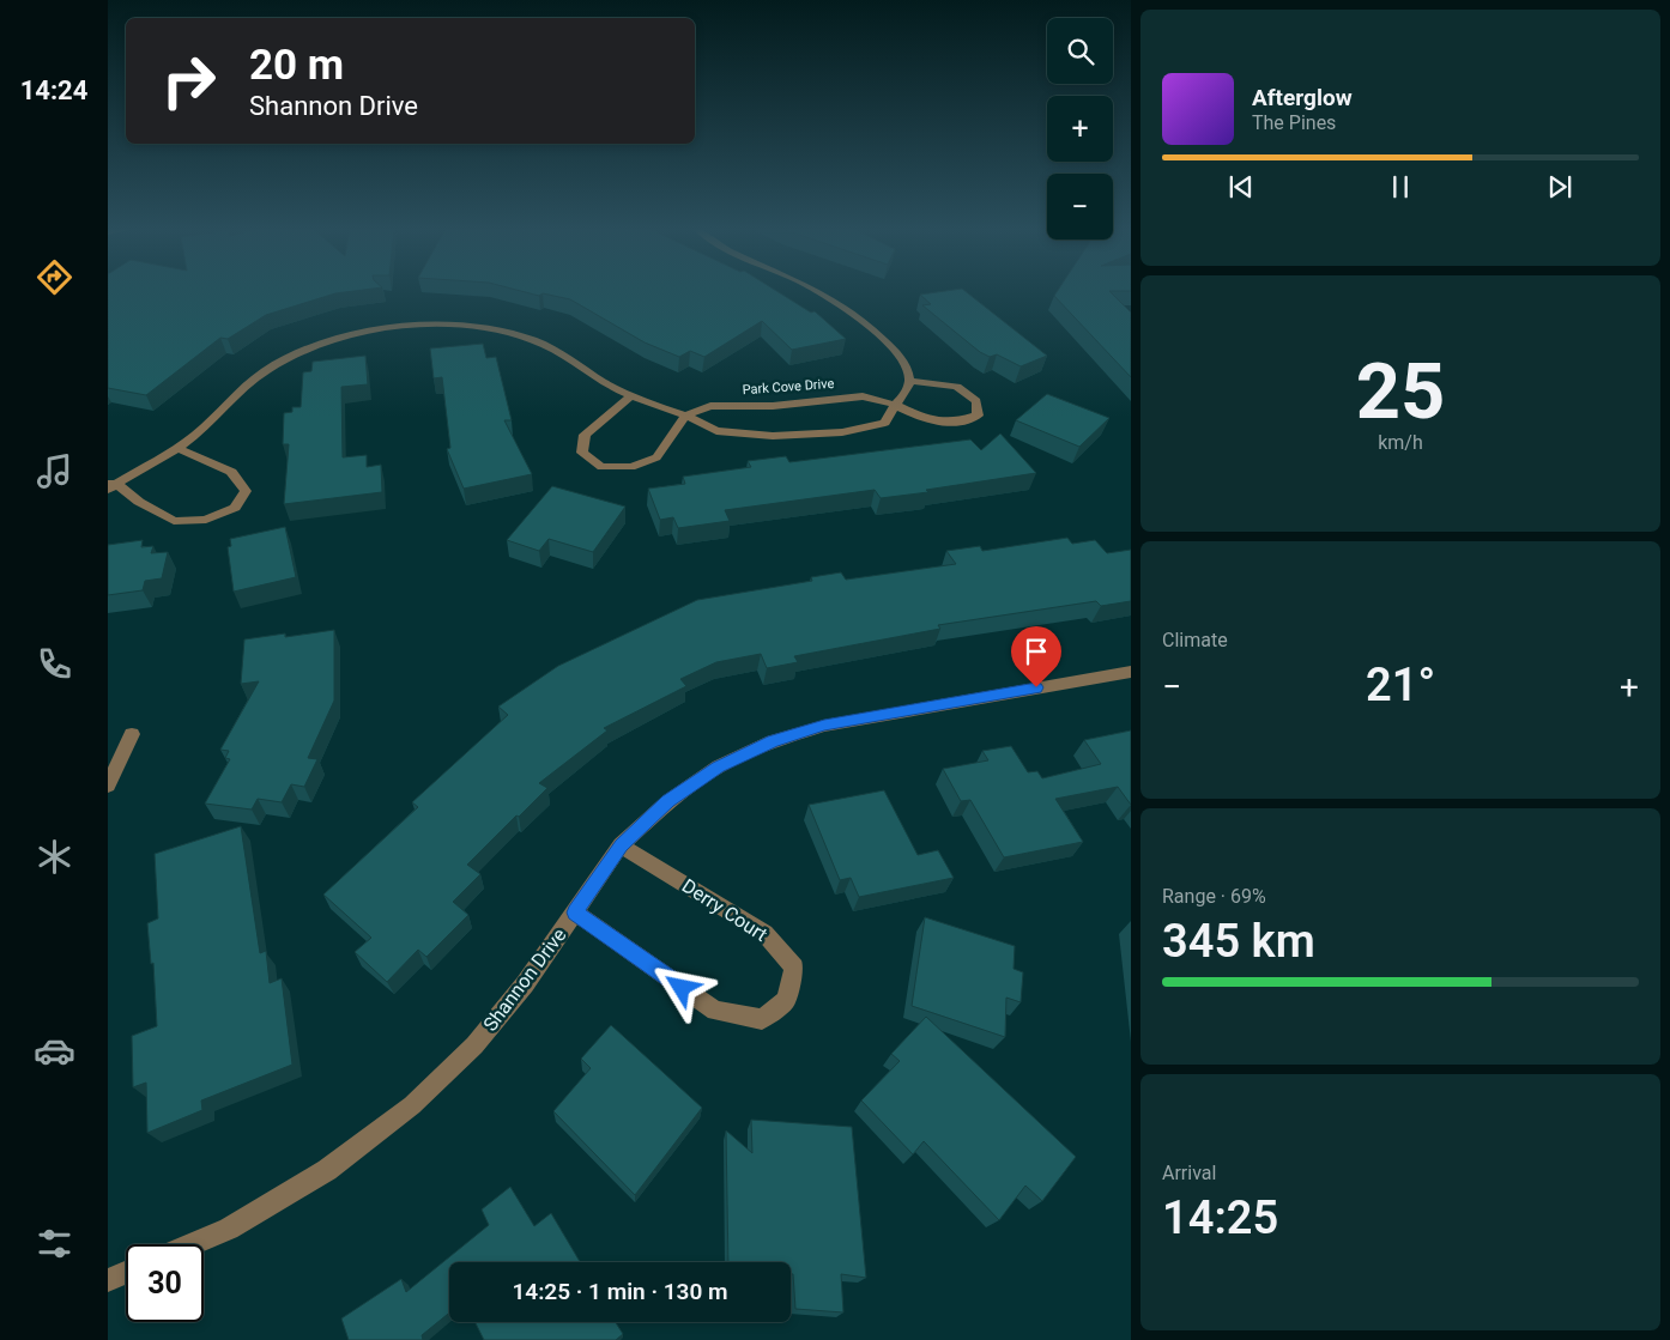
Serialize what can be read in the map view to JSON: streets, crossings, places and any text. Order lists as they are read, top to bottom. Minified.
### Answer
{"streets":{"street":["Park Cove Drive","Derry Court","Shannon Drive"]},"crossings":[["Derry Court","Shannon Drive"]],"page":{"tabs":"14:24","map_buttons":["+","−"],"turn":["20 m","Shannon Drive"],"song":["Afterglow","The Pines"],"tile":[["25","km/h"],"Climate",["Range · 69%","345 km"],["Arrival","14:25"]],"heat":["−","21°","+"],"limit":"30","trip":"14:25 · 1 min · 130 m"}}
